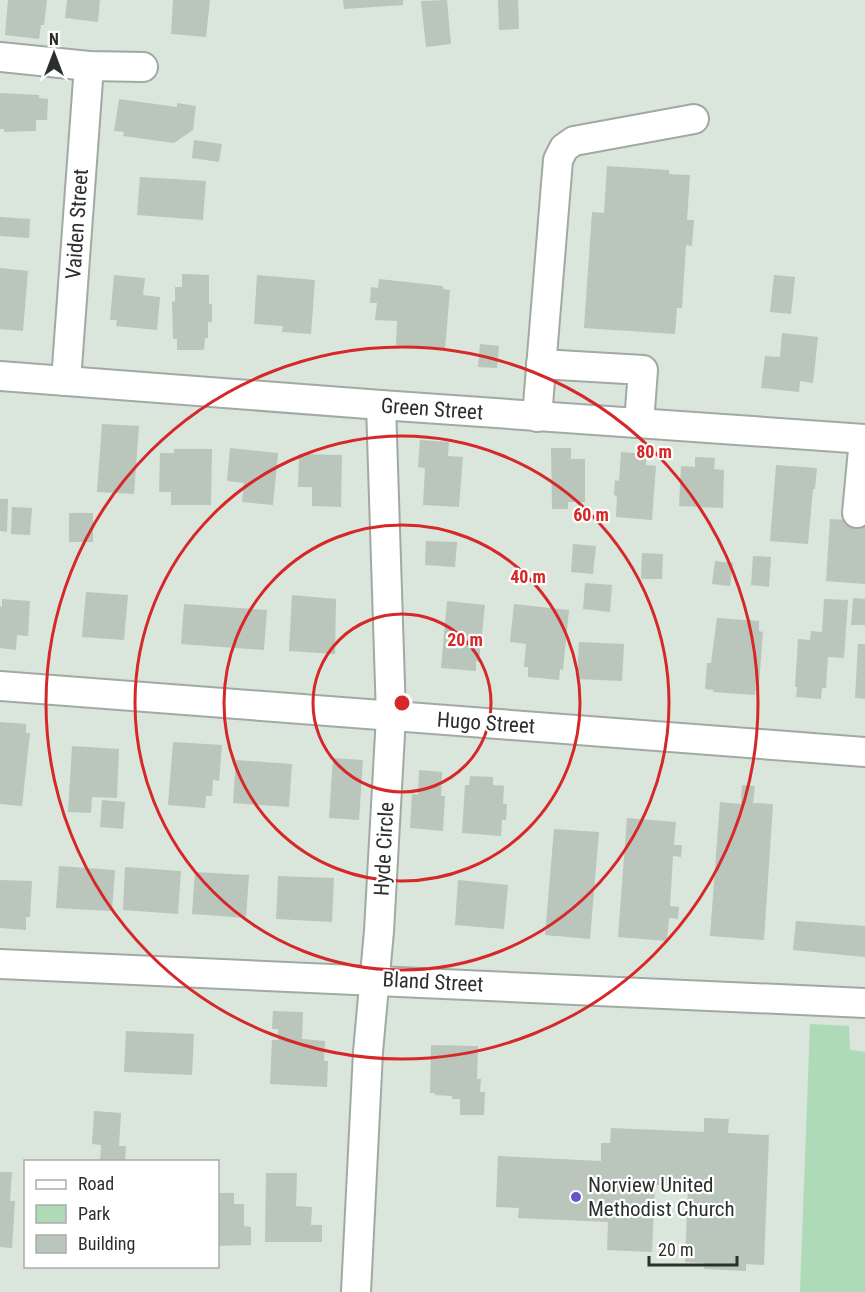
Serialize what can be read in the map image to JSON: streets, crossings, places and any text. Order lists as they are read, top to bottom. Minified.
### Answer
{"streets":{"street":["Vaiden Street","Green Street","Hugo Street","Hyde Circle","Bland Street"]},"crossings":[["Vaiden Street","Green Street"],["Green Street","Hyde Circle"],["Hugo Street","Hyde Circle"],["Hyde Circle","Bland Street"]],"places":["Norview United Methodist Church"],"legend":["Road","Park","Building"],"scale_bar":"20 m","north":"top","rings":["80 m","60 m","40 m","20 m"]}
